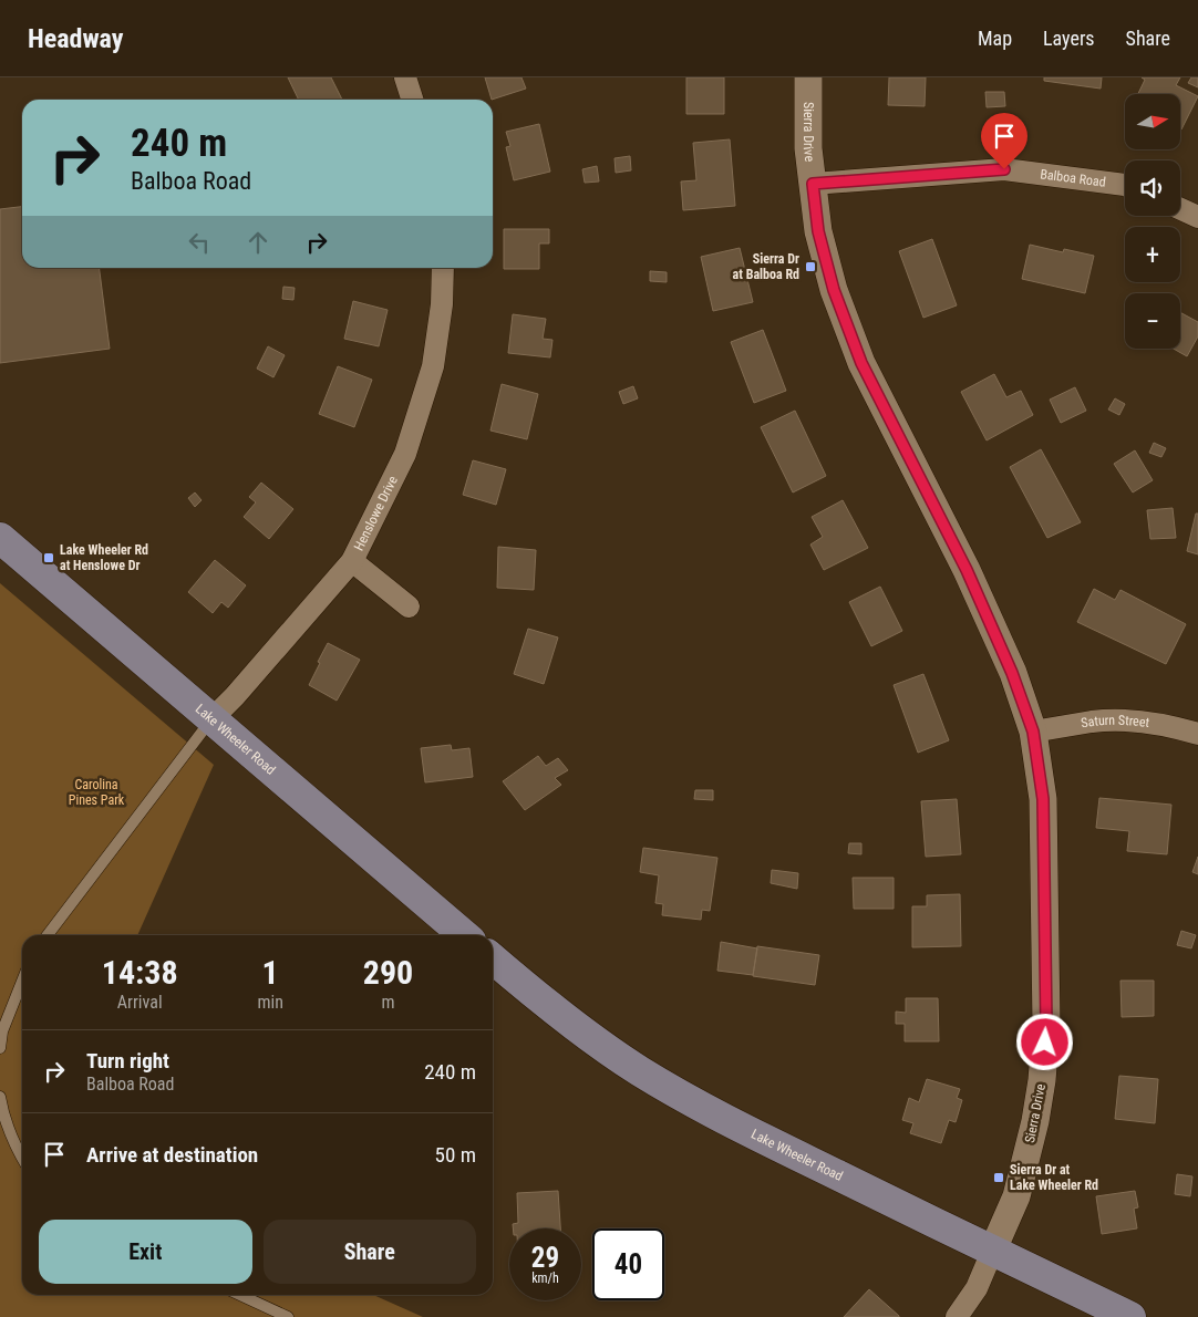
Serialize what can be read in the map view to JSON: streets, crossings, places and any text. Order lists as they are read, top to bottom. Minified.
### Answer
{"streets":{"main road":["Lake Wheeler Road"],"street":["Sierra Drive","Balboa Road","Henslowe Drive","Saturn Street"]},"crossings":[["Sierra Drive","Balboa Road"],["Sierra Drive","Saturn Street"],["Sierra Drive","Lake Wheeler Road"],["Henslowe Drive","Lake Wheeler Road"]],"parks":["Carolina Pines Park"],"places":{"transit":["Sierra Dr at Balboa Rd","Lake Wheeler Rd at Henslowe Dr","Sierra Dr at Lake Wheeler Rd"]},"north":"right","page":{"header":"Headway","nav":["Map","Layers","Share"],"map_buttons":["+","−"],"turn":["240 m","Balboa Road"],"eta":["14:38","Arrival","1","min","290","m"],"list":[{"name":"Turn right","note":"Balboa Road","value":"240 m"},{"name":"Arrive at destination","value":"50 m"}],"buttons":["Exit","Share"],"speed":"29 km/h","limit":"40"}}
